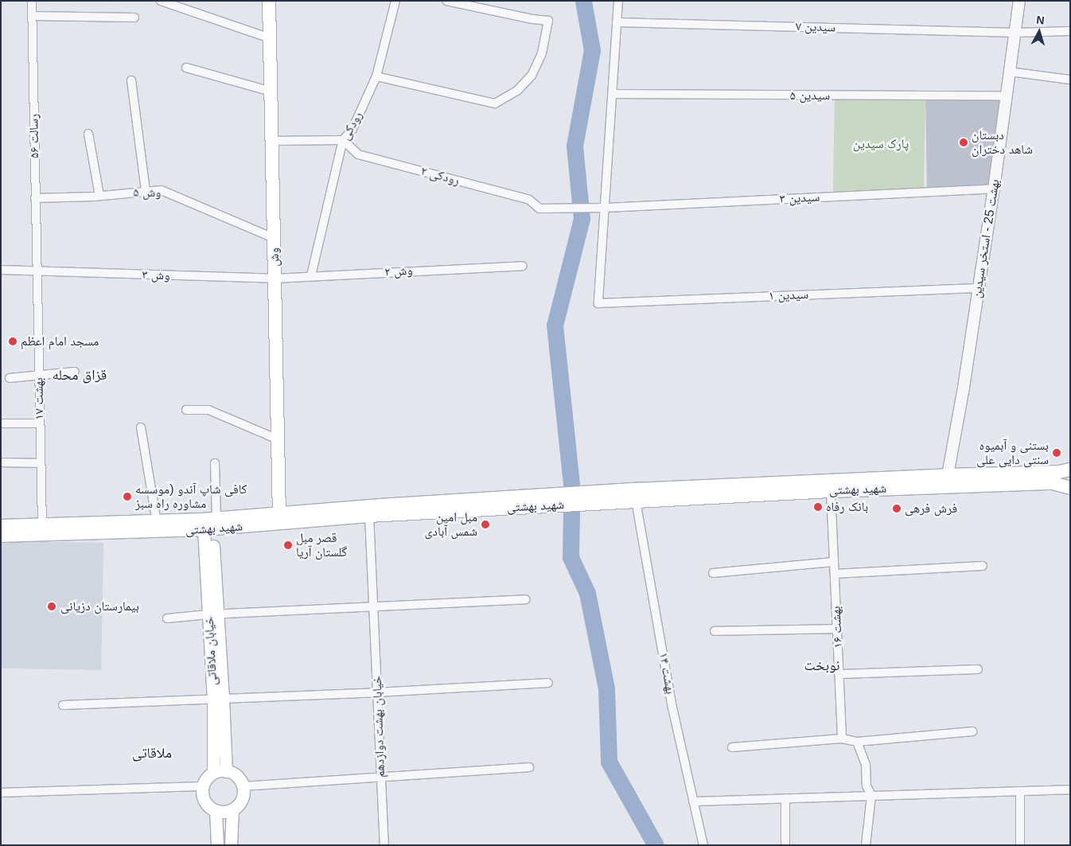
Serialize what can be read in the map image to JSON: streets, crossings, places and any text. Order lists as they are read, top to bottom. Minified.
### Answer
{"streets":{"main road":["وش","شهید بهشتی","خیابان ملاقاتی"],"street":["سیدین ۷","سیدین ۵","رودکی","۵۶ رسالت","رودکی ۲","وش ۵","سیدین ۳","بهشت 25 - استخر سیدین","وش ۲","وش ۳","سیدین ۱","بهشت ۱۷","۱۶ بهشت","بهشت ۱۴","خیابان بهشت دوازدهم"]},"crossings":[["سیدین ۷","بهشت 25 - استخر سیدین"],["سیدین ۵","بهشت 25 - استخر سیدین"],["رودکی","رودکی ۲"],["رودکی","وش ۲"],["۵۶ رسالت","وش ۵"],["۵۶ رسالت","وش ۳"],["۵۶ رسالت","بهشت ۱۷"],["رودکی ۲","سیدین ۳"],["وش ۵","وش"],["سیدین ۳","بهشت 25 - استخر سیدین"],["سیدین ۳","سیدین ۱"],["بهشت 25 - استخر سیدین","سیدین ۱"],["بهشت 25 - استخر سیدین","شهید بهشتی"],["وش","وش ۲"],["وش","وش ۳"],["وش","شهید بهشتی"],["وش ۲","وش ۳"],["وش ۳","بهشت ۱۷"],["بهشت ۱۷","شهید بهشتی"],["شهید بهشتی","۱۶ بهشت"],["شهید بهشتی","خیابان ملاقاتی"],["شهید بهشتی","بهشت ۱۴"],["شهید بهشتی","خیابان بهشت دوازدهم"]],"districts":["قزاق محله","نوبخت","ملاقاتی"],"parks":["پارک سیدین"],"places":["دبستان شاهد دختران","مسجد امام اعظم","بستنی و آبمیوه سنتی دایی علی","کافی شاپ آندو (موسسه مشاوره راه سبز","بانک رفاه","فرش فرهی","مبل امین شمس آبادی","قصر مبل گلستان آریا","بیمارستان دزیانی"],"north":"top"}
